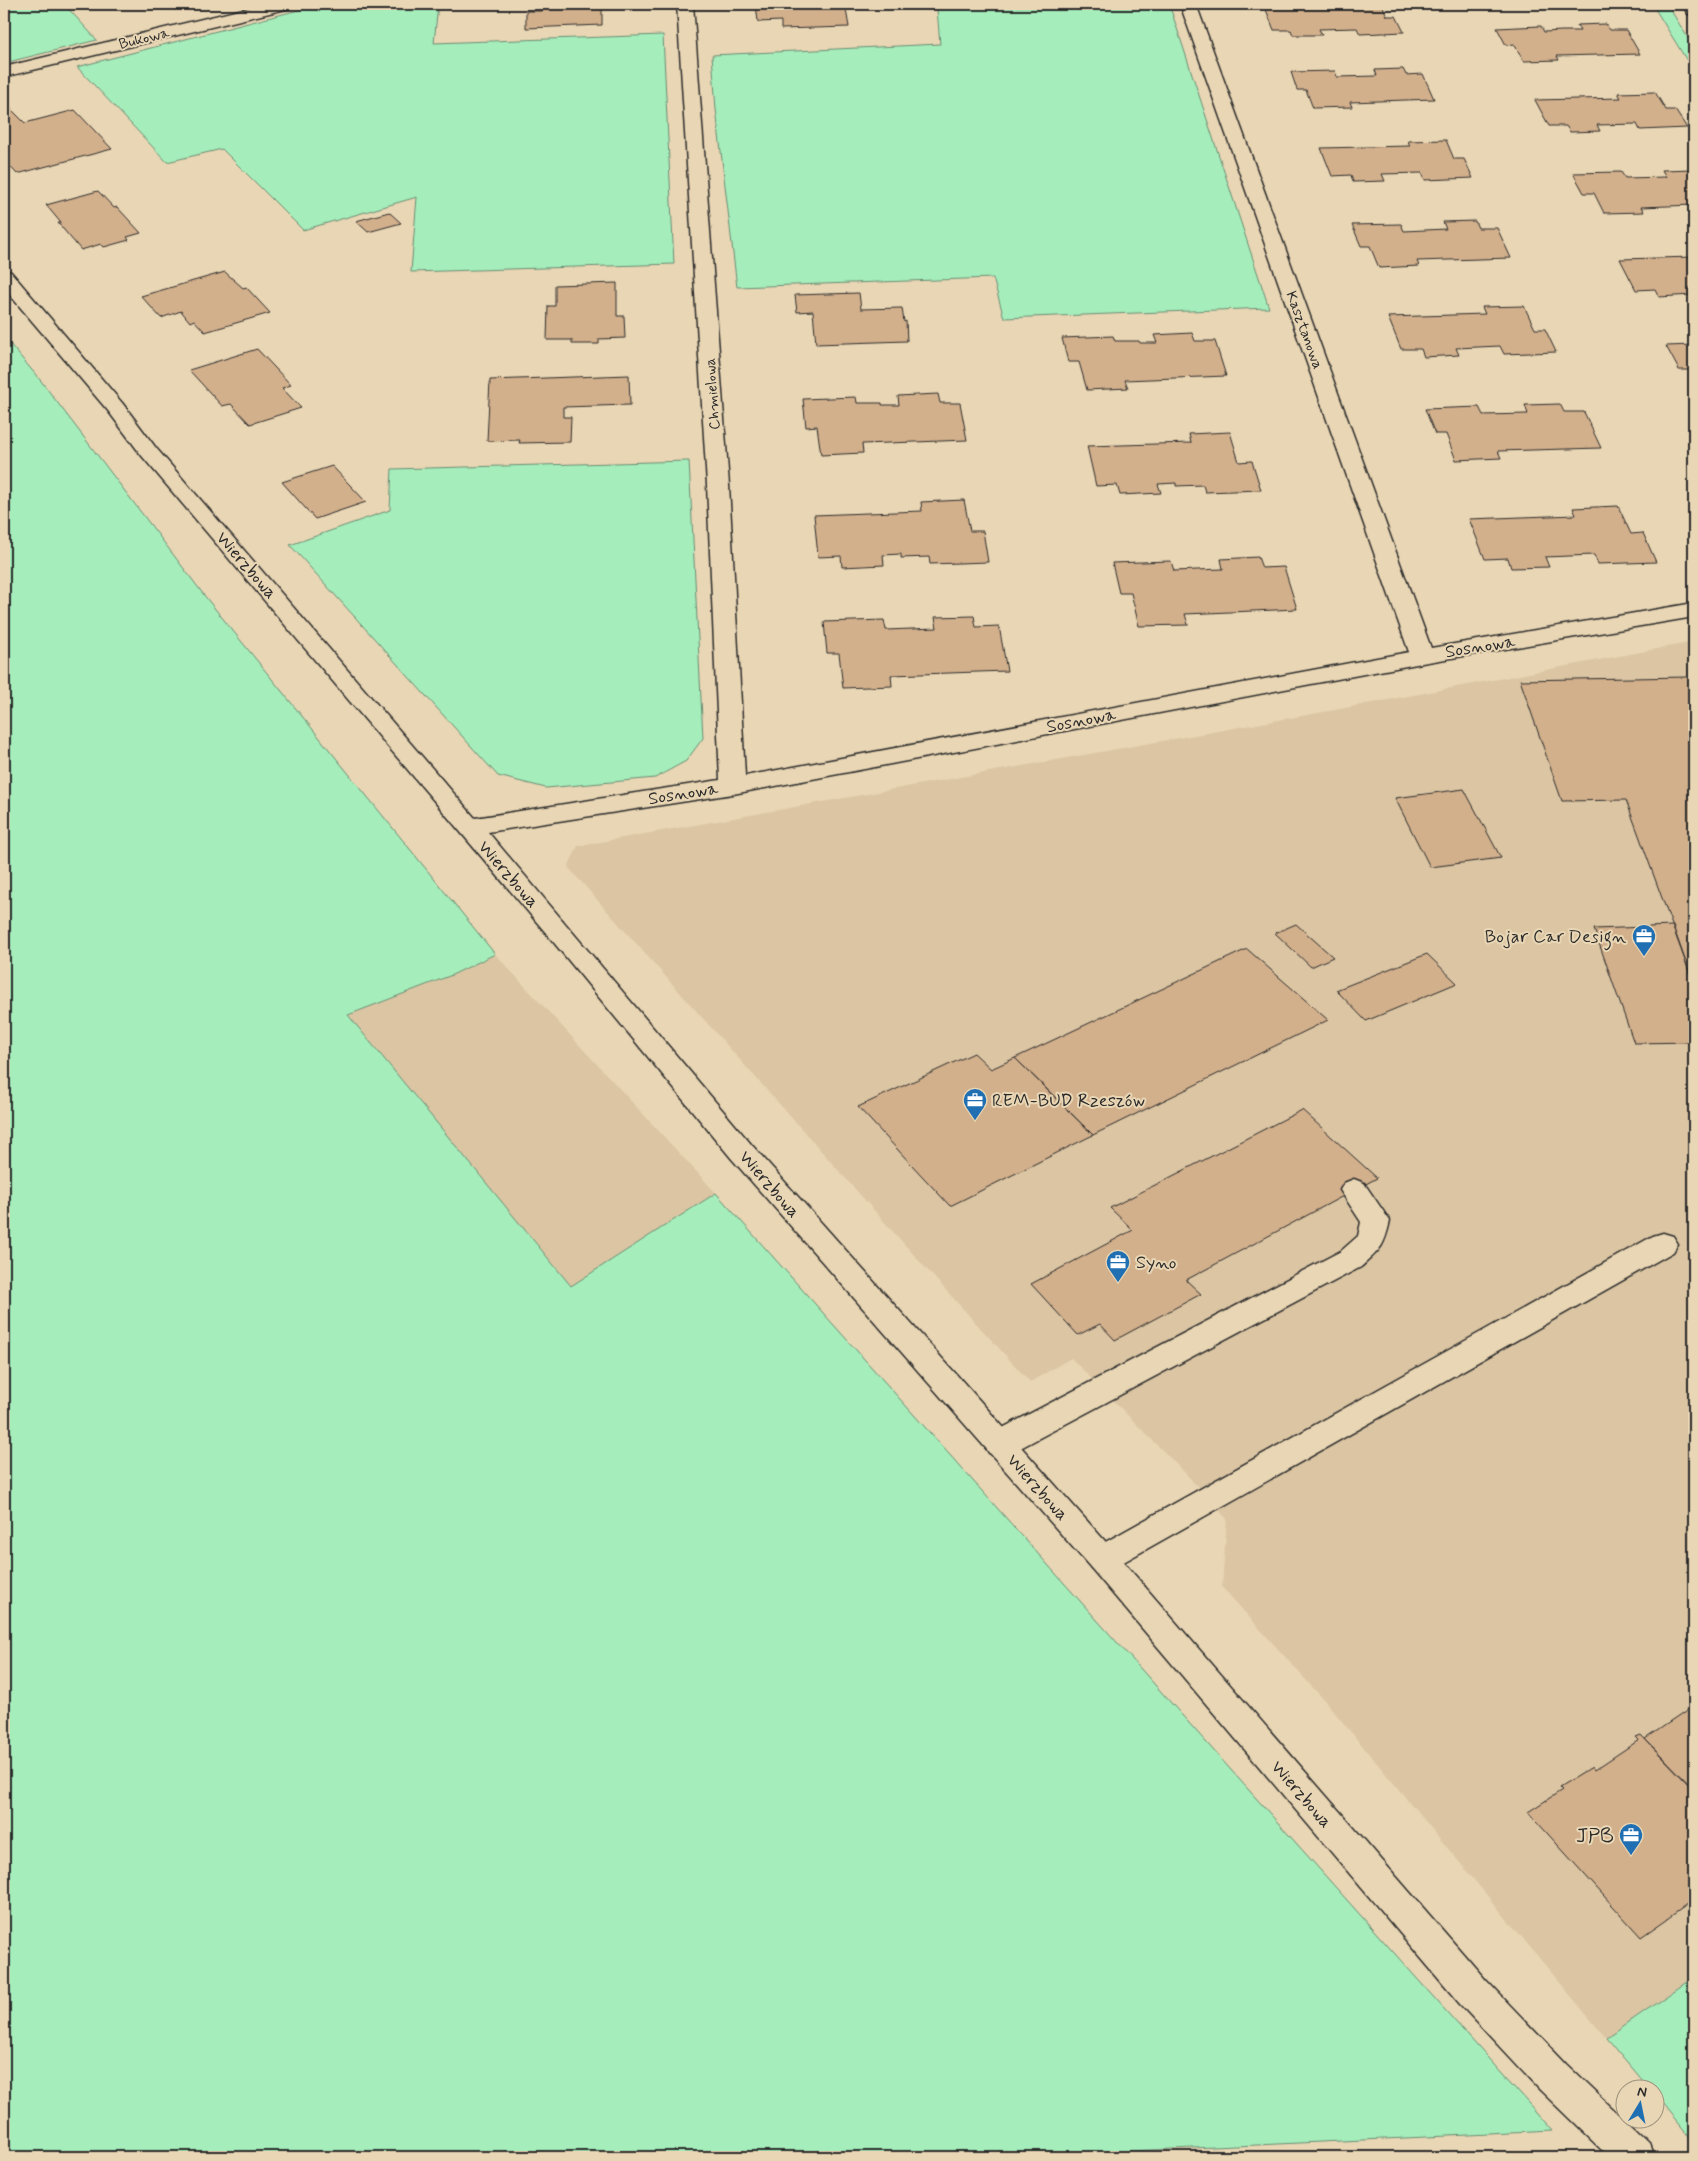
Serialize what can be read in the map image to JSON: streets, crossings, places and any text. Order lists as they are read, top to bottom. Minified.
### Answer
{"streets":{"street":["Bukowa","Kasztanowa","Chmielowa","Wierzbowa","Sosnowa"]},"crossings":[["Kasztanowa","Sosnowa"],["Chmielowa","Sosnowa"],["Wierzbowa","Sosnowa"]],"places":{"office":["Bojar Car Design","REM-BUD Rzeszów","Syno","JPB"]},"north":"top"}
